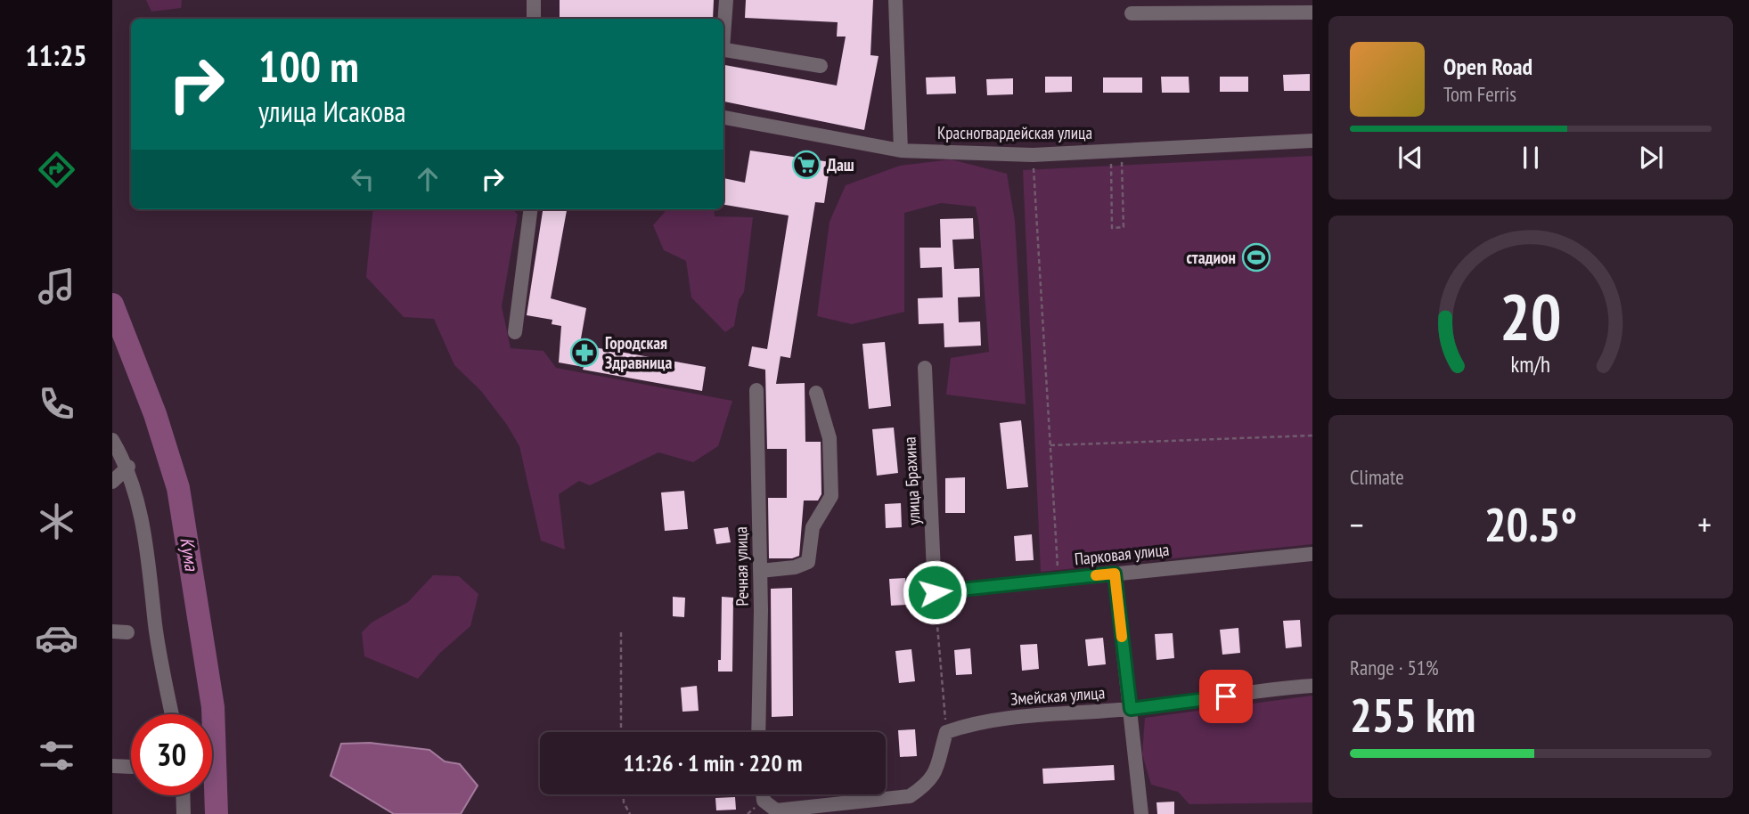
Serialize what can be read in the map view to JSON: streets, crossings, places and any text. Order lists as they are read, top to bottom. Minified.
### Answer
{"streets":{"street":["Красногвардейская улица","улица Брахина","Парковая улица","Речная улица","Змейская улица"]},"crossings":[["улица Брахина","Парковая улица"]],"water":["Кума"],"places":{"supermarket":["Даш"],"sports":["стадион"],"pharmacy":["Городская Здравница"]},"page":{"tabs":"11:25","turn":["100 m","улица Исакова"],"song":["Open Road","Tom Ferris"],"tile":["Climate",["Range · 51%","255 km"]],"heat":["−","20.5°","+"],"limit":"30","trip":"11:26 · 1 min · 220 m","gauge":["20","km/h"]}}
